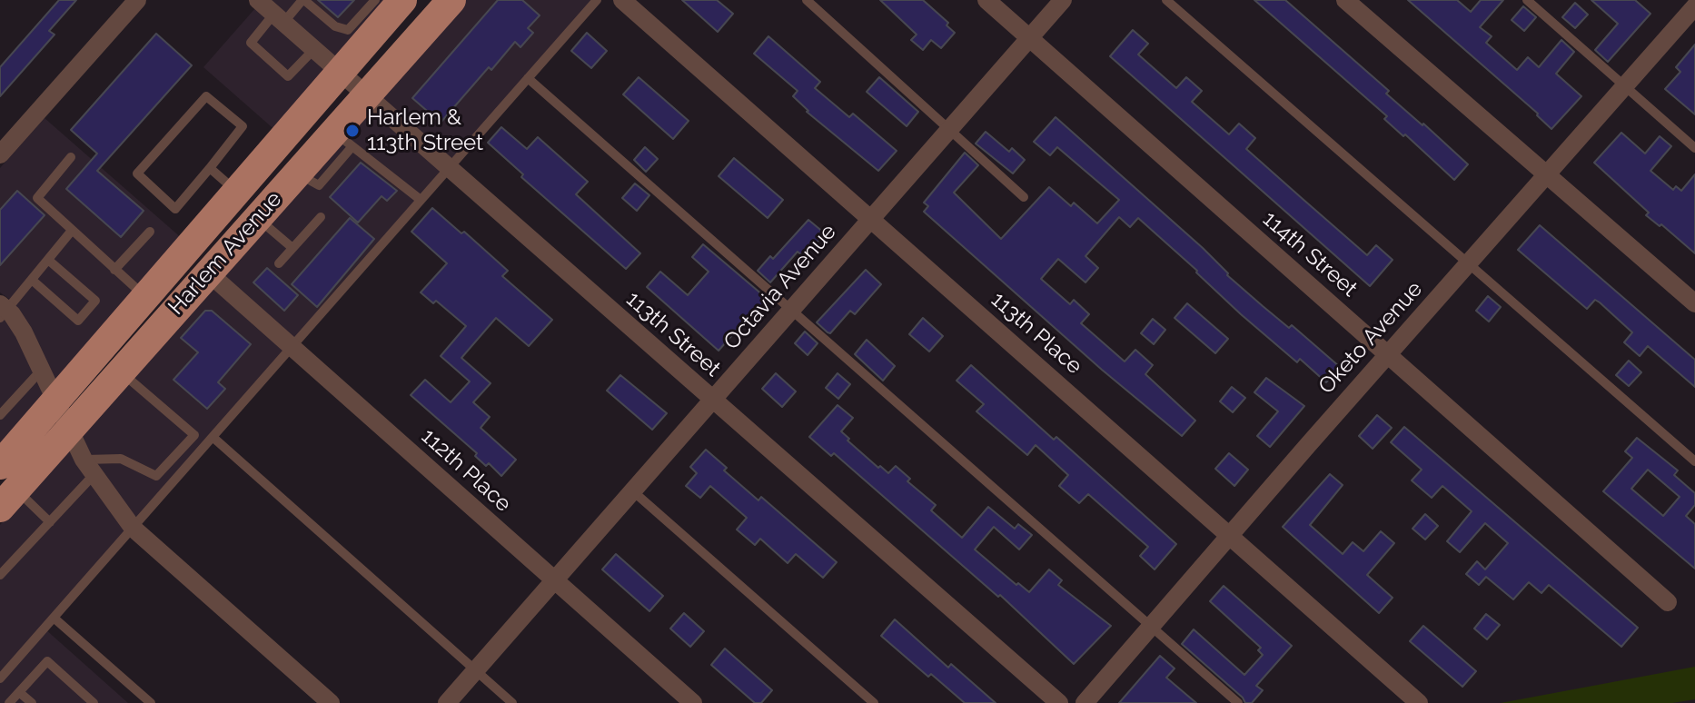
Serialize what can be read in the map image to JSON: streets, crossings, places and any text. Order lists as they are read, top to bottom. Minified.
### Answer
{"streets":{"main road":["Harlem Avenue"],"street":["114th Street","Octavia Avenue","113th Place","113th Street","Oketo Avenue","112th Place"]},"crossings":[["Harlem Avenue","113th Street"],["Harlem Avenue","112th Place"],["114th Street","Octavia Avenue"],["114th Street","Oketo Avenue"],["Octavia Avenue","113th Place"],["Octavia Avenue","113th Street"],["Octavia Avenue","112th Place"],["113th Place","Oketo Avenue"]],"places":["Harlem & 113th Street"]}
